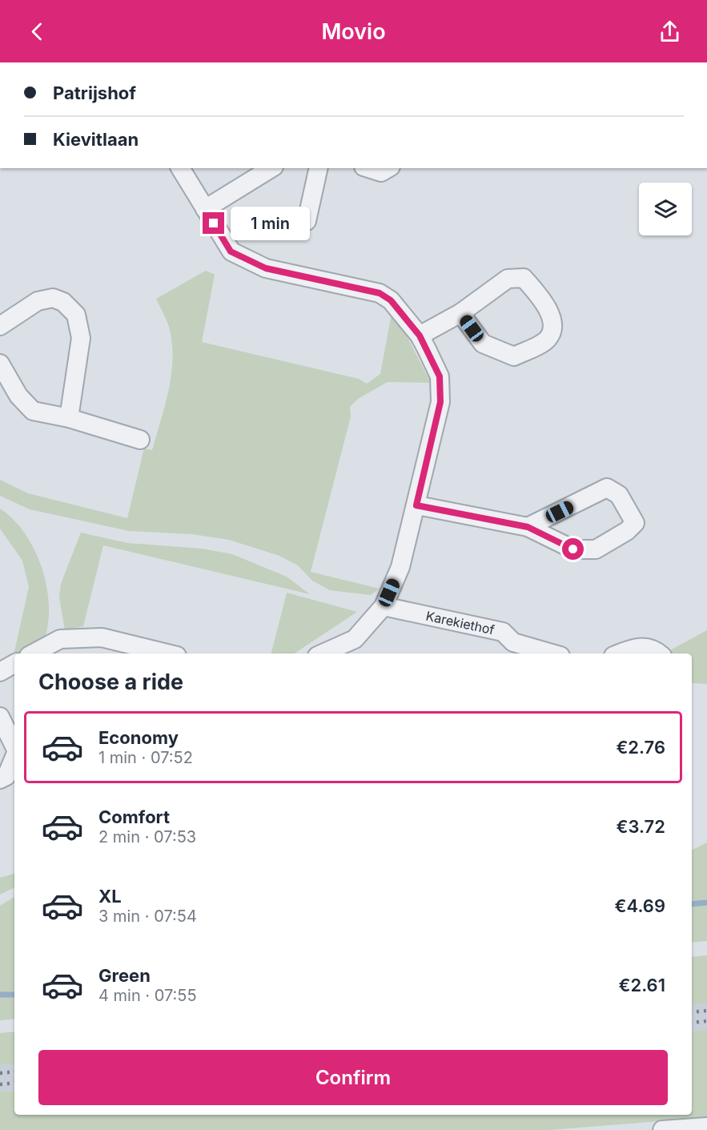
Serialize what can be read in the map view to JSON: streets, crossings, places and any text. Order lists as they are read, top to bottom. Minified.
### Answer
{"streets":{"street":["Karekiethof"]},"page":{"header":"Movio","banner":["Patrijshof","Kievitlaan"],"bubble":"1 min","heading":"Choose a ride","list":[{"name":"Economy","note":"1 min · 07:52","value":"€2.76"},{"name":"Comfort","note":"2 min · 07:53","value":"€3.72"},{"name":"XL","note":"3 min · 07:54","value":"€4.69"},{"name":"Green","note":"4 min · 07:55","value":"€2.61"}],"buttons":"Confirm"}}
